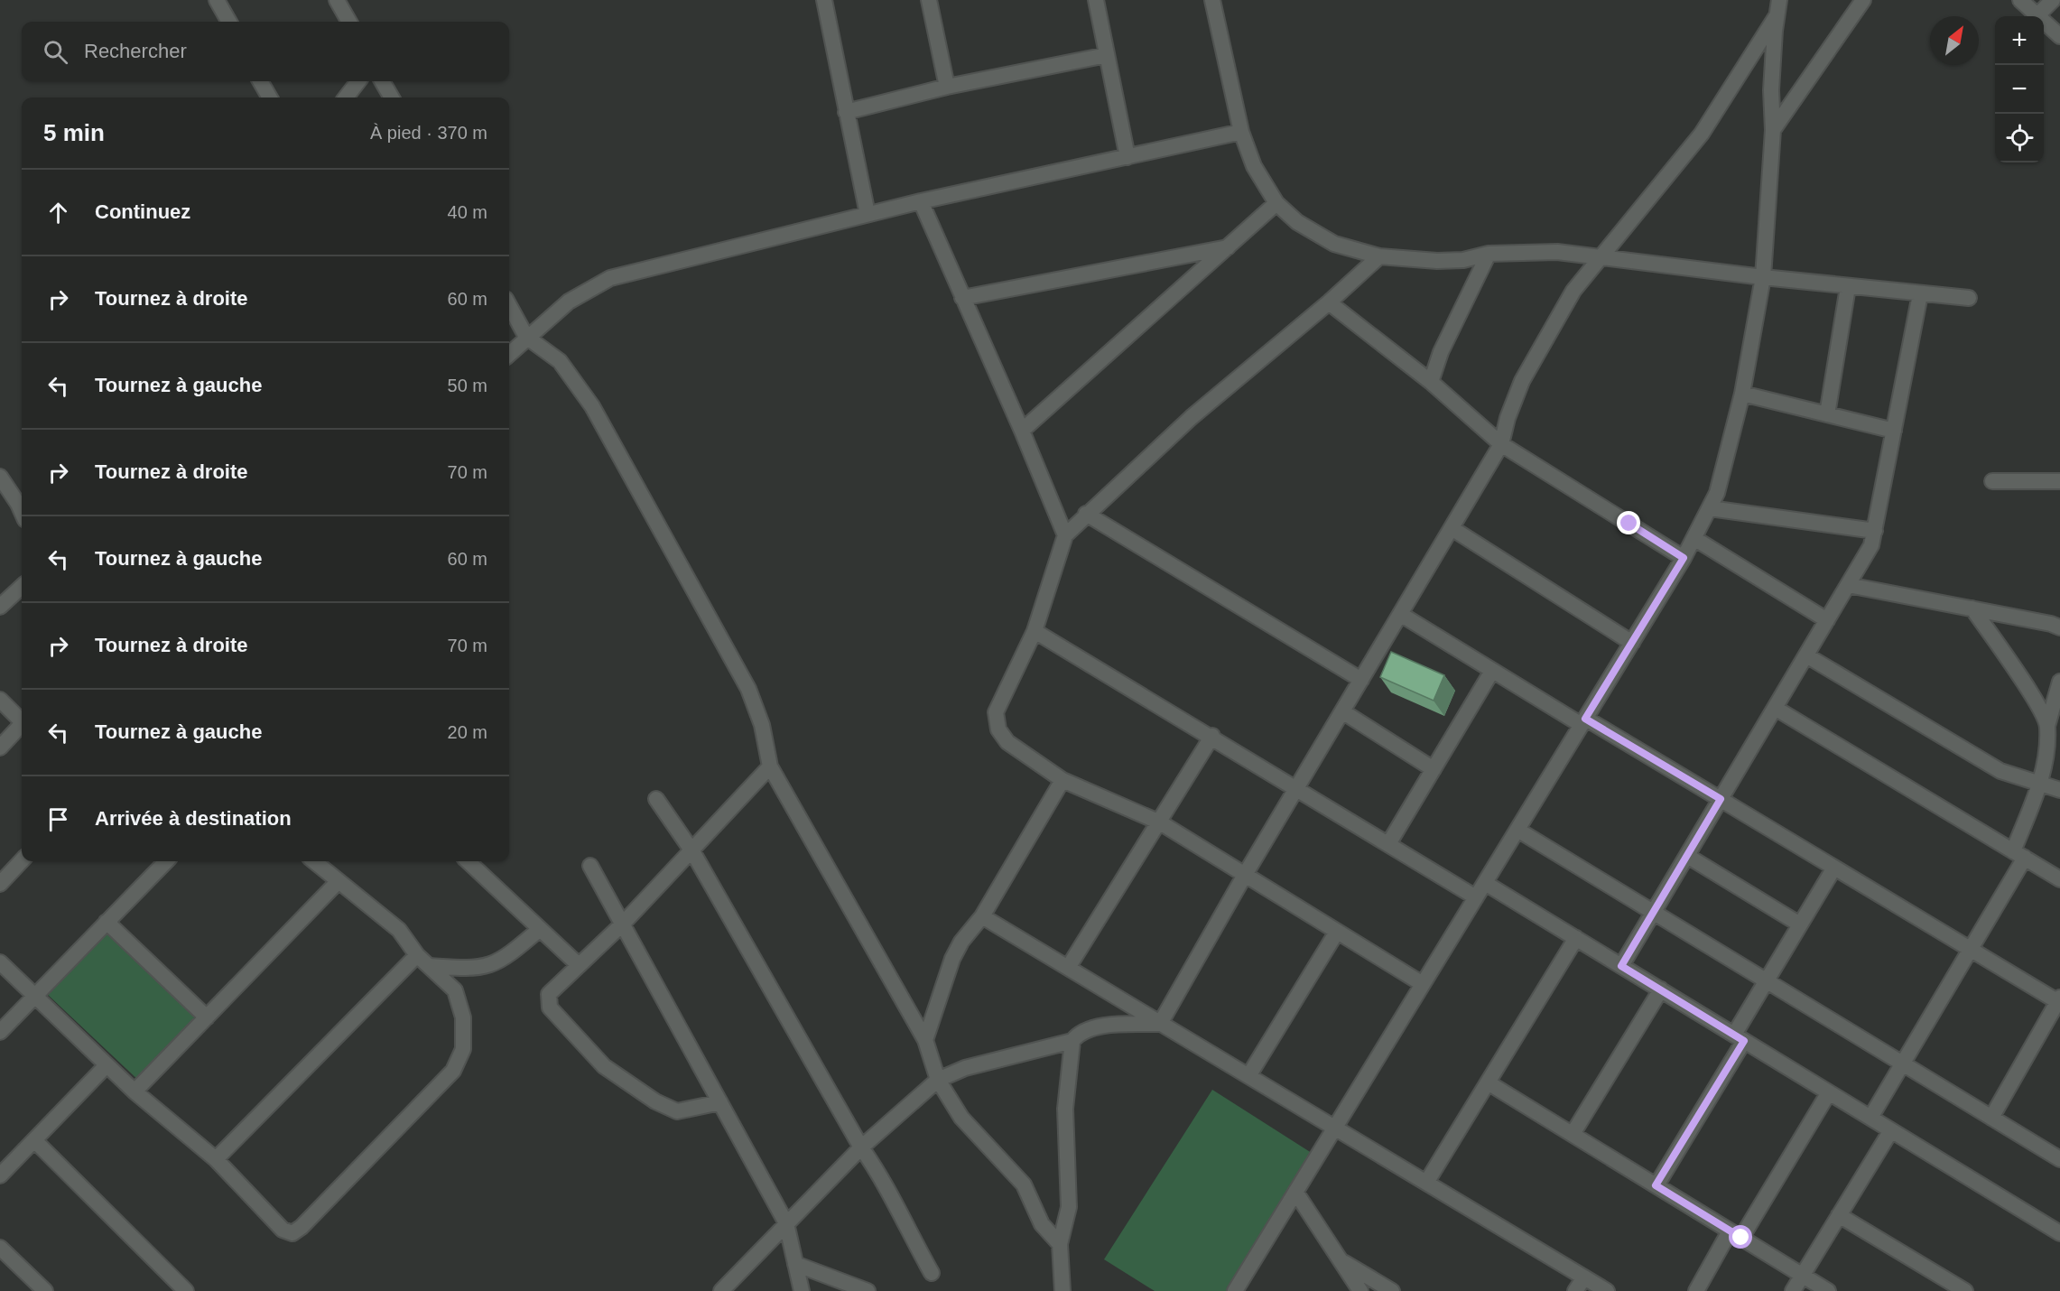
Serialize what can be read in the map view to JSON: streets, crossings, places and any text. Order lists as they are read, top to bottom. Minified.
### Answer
{"north":"top right","page":{"map_buttons":["+","−"],"search":"Rechercher","heading":["5 min","À pied · 370 m"],"list":[["Continuez","40 m"],["Tournez à droite","60 m"],["Tournez à gauche","50 m"],["Tournez à droite","70 m"],["Tournez à gauche","60 m"],["Tournez à droite","70 m"],["Tournez à gauche","20 m"],"Arrivée à destination"]}}
